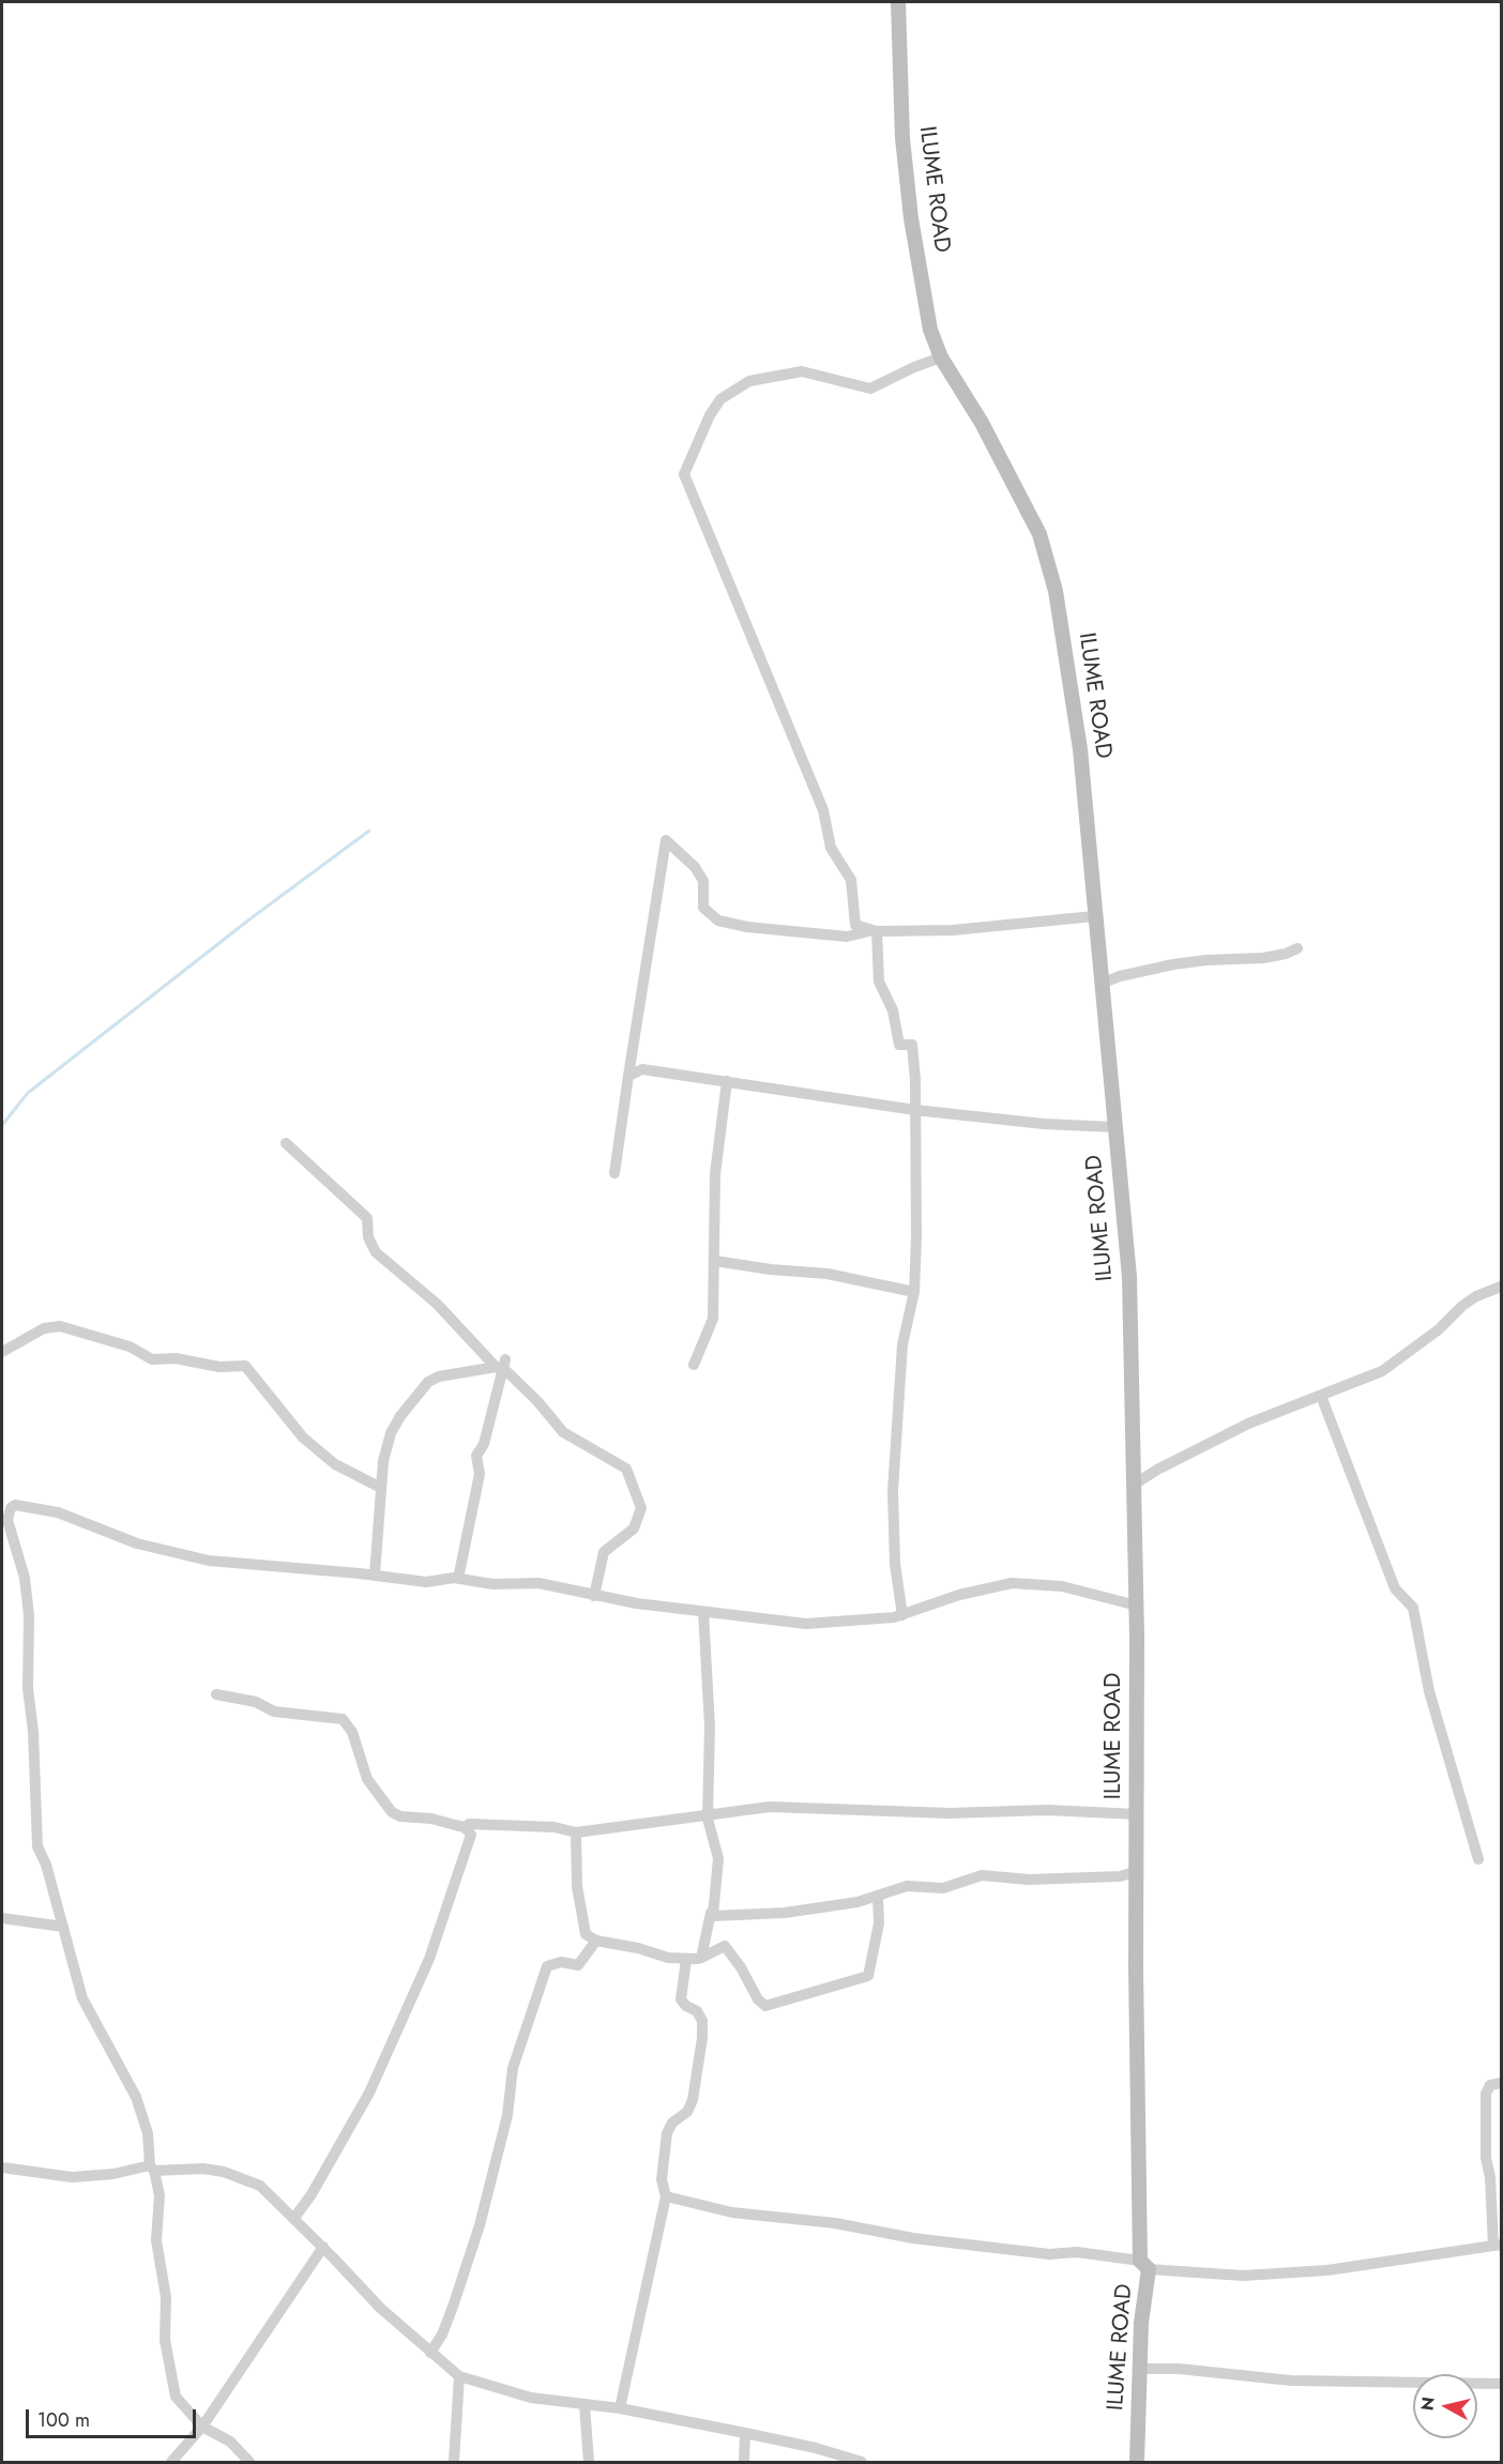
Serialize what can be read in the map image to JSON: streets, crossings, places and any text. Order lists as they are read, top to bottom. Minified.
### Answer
{"streets":{"street":["ILUME ROAD"]},"scale_bar":"100 m","north":"left"}
